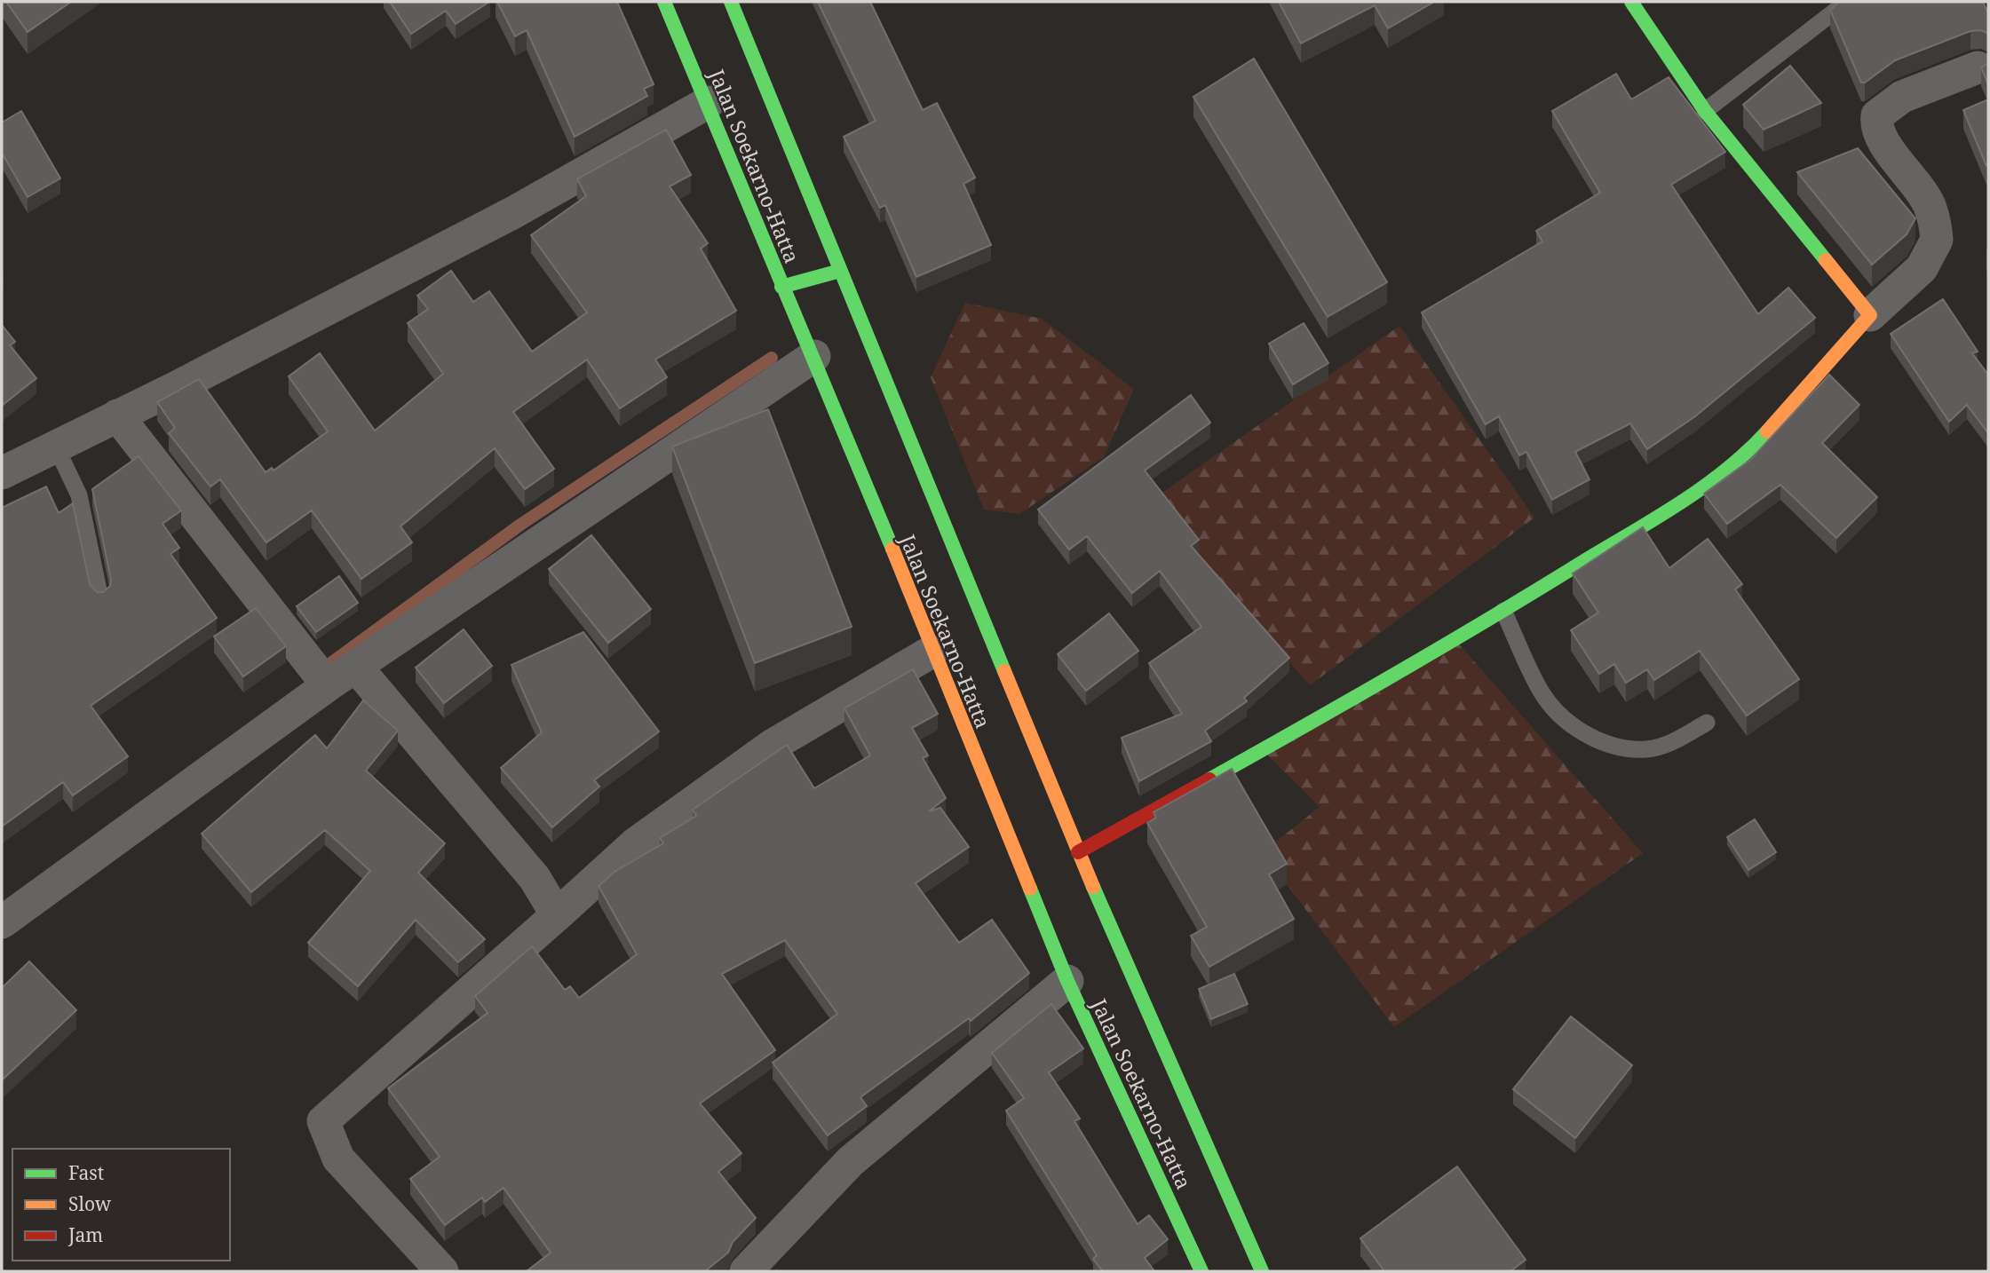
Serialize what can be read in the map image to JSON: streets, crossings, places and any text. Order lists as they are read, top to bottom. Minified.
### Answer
{"streets":{"main road":["Jalan Soekarno-Hatta"]},"legend":["Fast","Slow","Jam"]}
